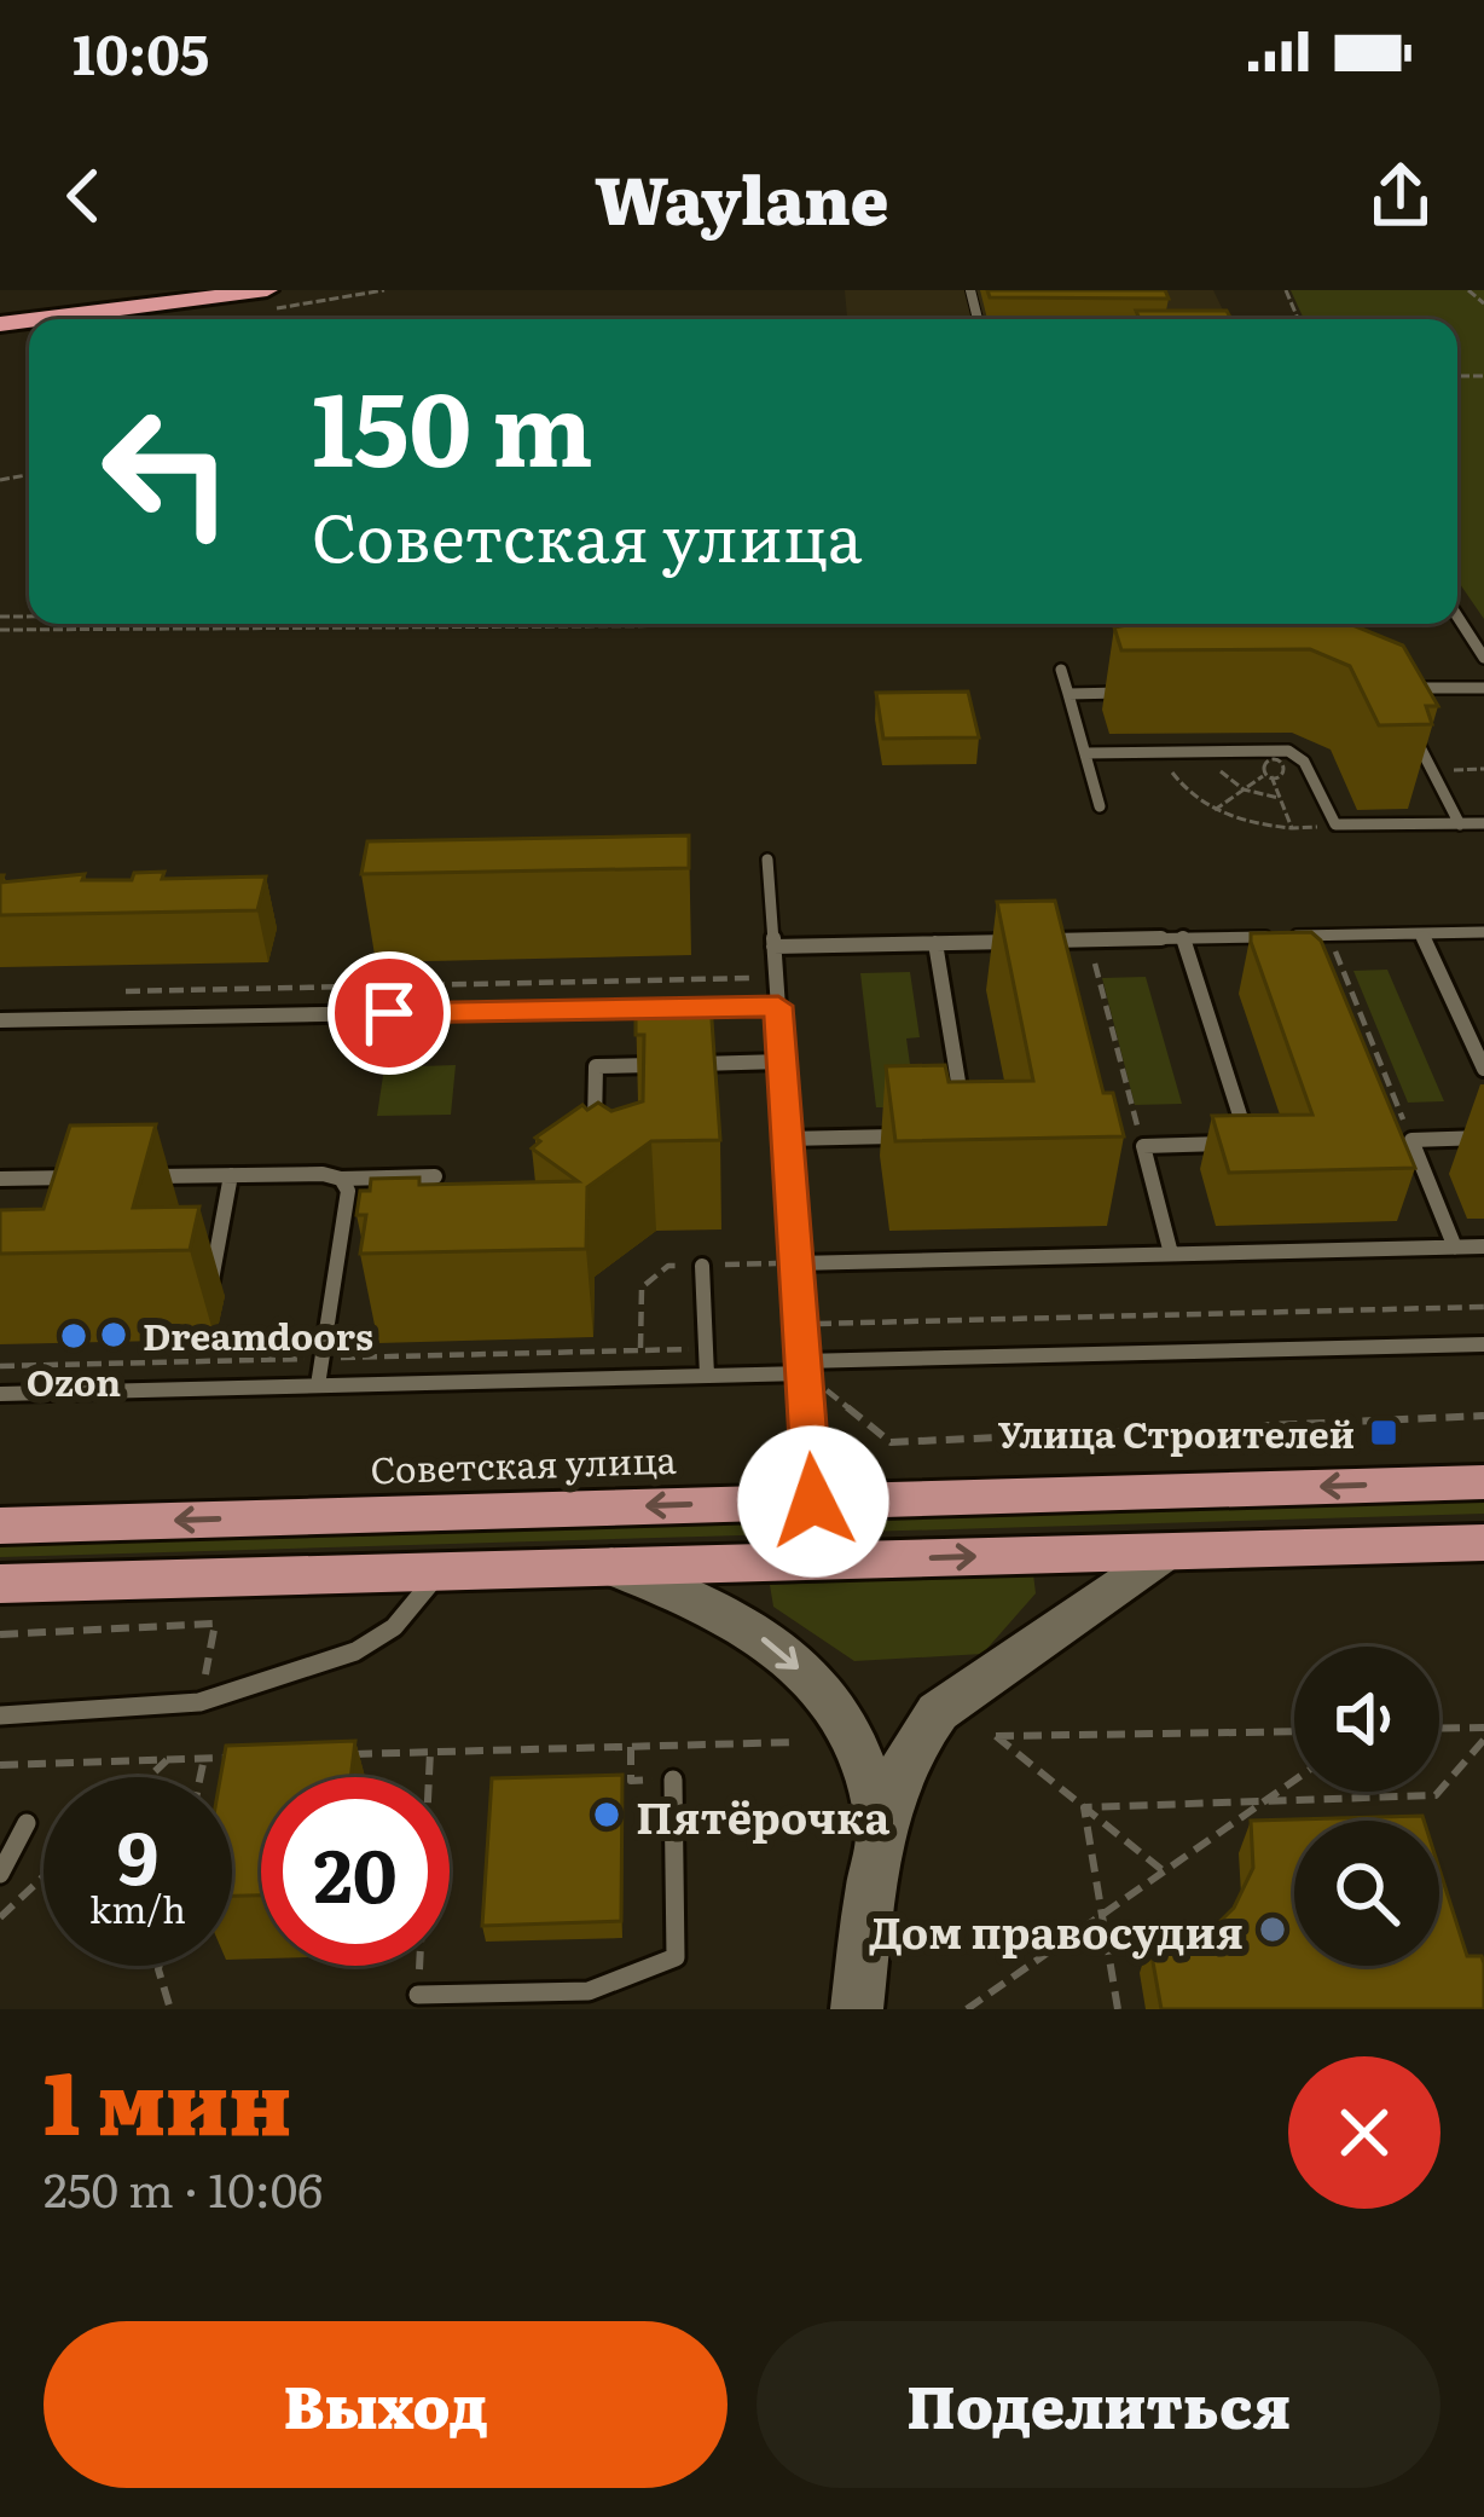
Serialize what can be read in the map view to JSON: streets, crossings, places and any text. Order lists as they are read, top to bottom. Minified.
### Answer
{"streets":{"main road":["Советская улица"]},"places":{"other":["Dreamdoors","Ozon","Пятёрочка","Дом правосудия"],"transit":["Улица Строителей"]},"page":{"status":"10:05","header":"Waylane","turn":["150 m","Советская улица"],"speed":"9 km/h","limit":"20","heading":["1 мин","250 m · 10:06"],"buttons":["Выход","Поделиться"]}}
